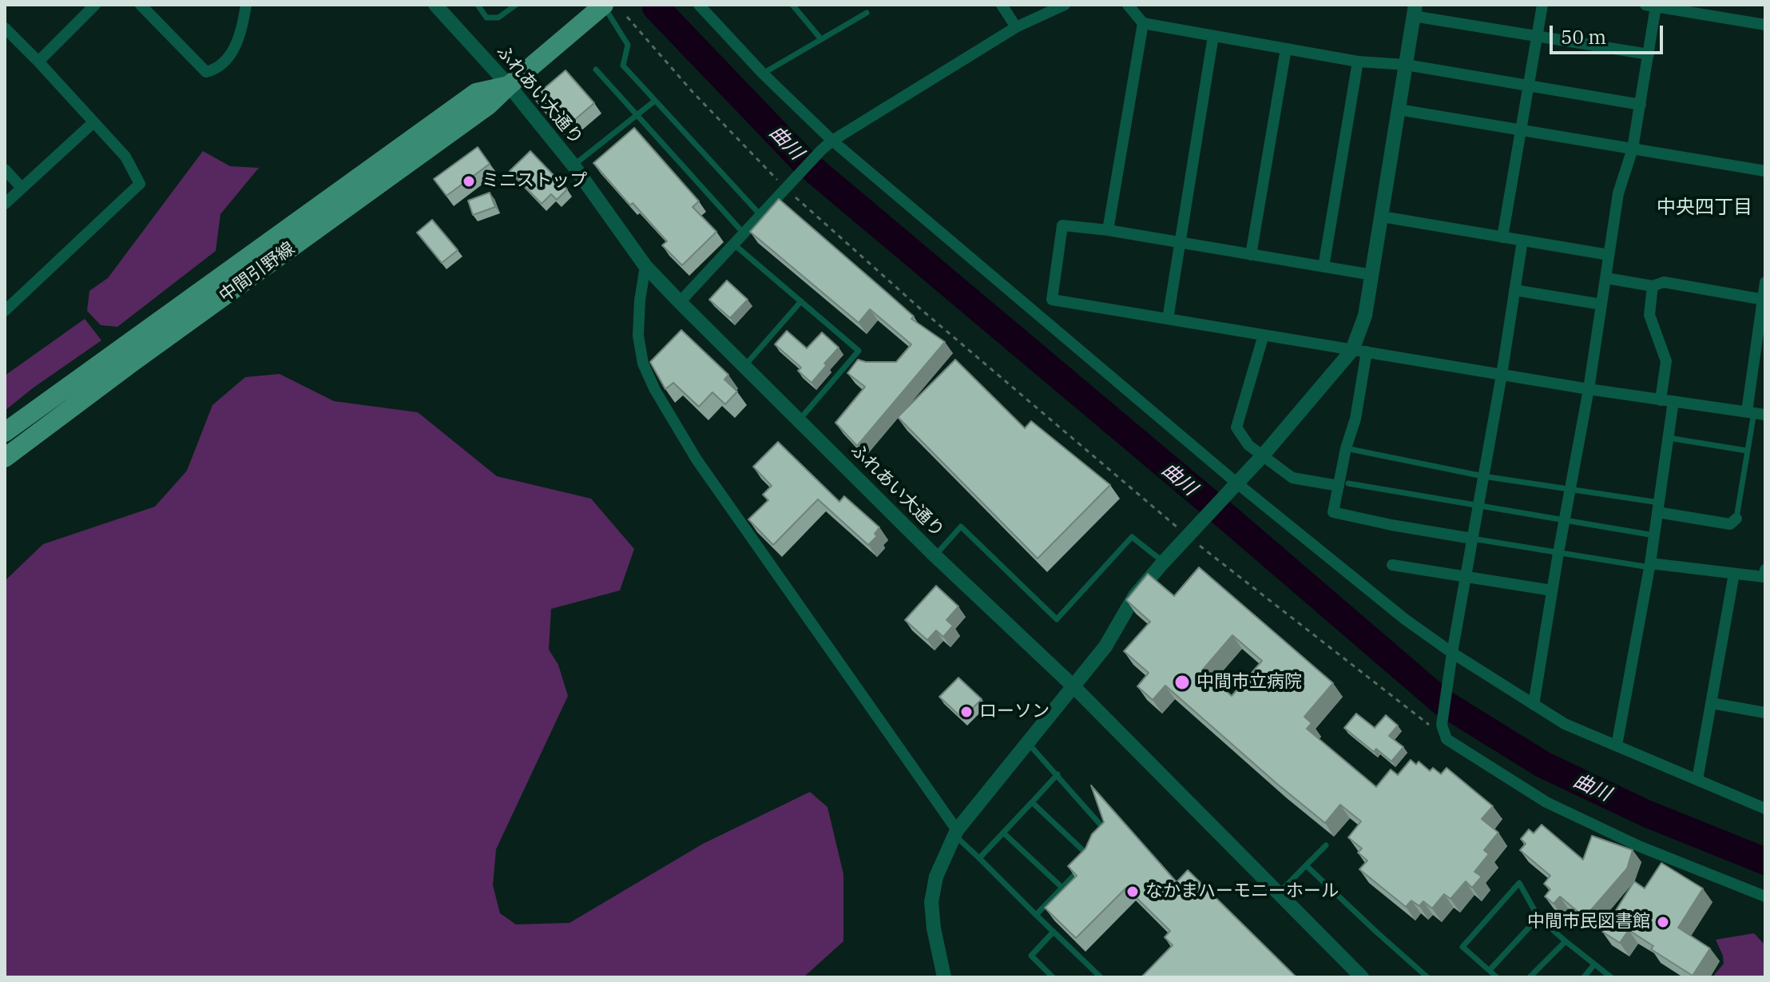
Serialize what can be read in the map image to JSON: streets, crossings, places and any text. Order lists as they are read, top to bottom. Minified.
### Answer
{"streets":{"main road":["中間引野線"],"street":["ふれあい大通り"]},"crossings":[["ふれあい大通り","中間引野線"]],"districts":["中央四丁目"],"water":["曲川"],"places":["ミニストップ","中間市立病院","ローソン","なかまハーモニーホール","中間市民図書館"],"scale_bar":"50 m"}
